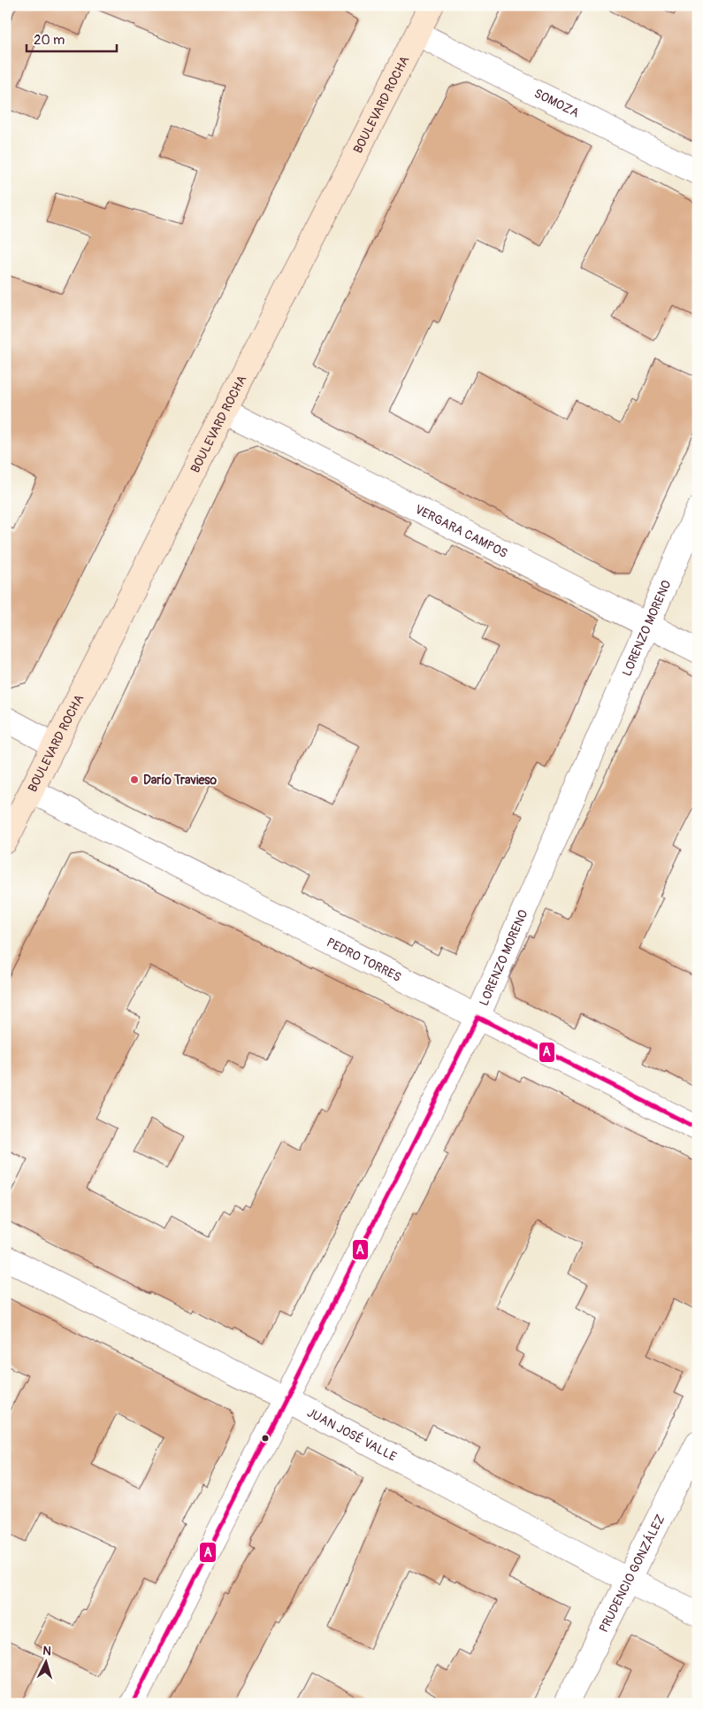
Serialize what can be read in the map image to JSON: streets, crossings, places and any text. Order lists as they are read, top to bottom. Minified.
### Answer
{"streets":{"main road":["BOULEVARD ROCHA"],"street":["SOMOZA","VERGARA CAMPOS","LORENZO MORENO","PEDRO TORRES","JUAN JOSÉ VALLE","PRUDENCIO GONZÁLEZ"]},"crossings":[["SOMOZA","BOULEVARD ROCHA"],["BOULEVARD ROCHA","VERGARA CAMPOS"],["BOULEVARD ROCHA","PEDRO TORRES"],["VERGARA CAMPOS","LORENZO MORENO"],["LORENZO MORENO","PEDRO TORRES"],["LORENZO MORENO","JUAN JOSÉ VALLE"],["JUAN JOSÉ VALLE","PRUDENCIO GONZÁLEZ"]],"places":["Darío Travieso"],"lines":["transit line A"],"scale_bar":"20 m","north":"top"}
